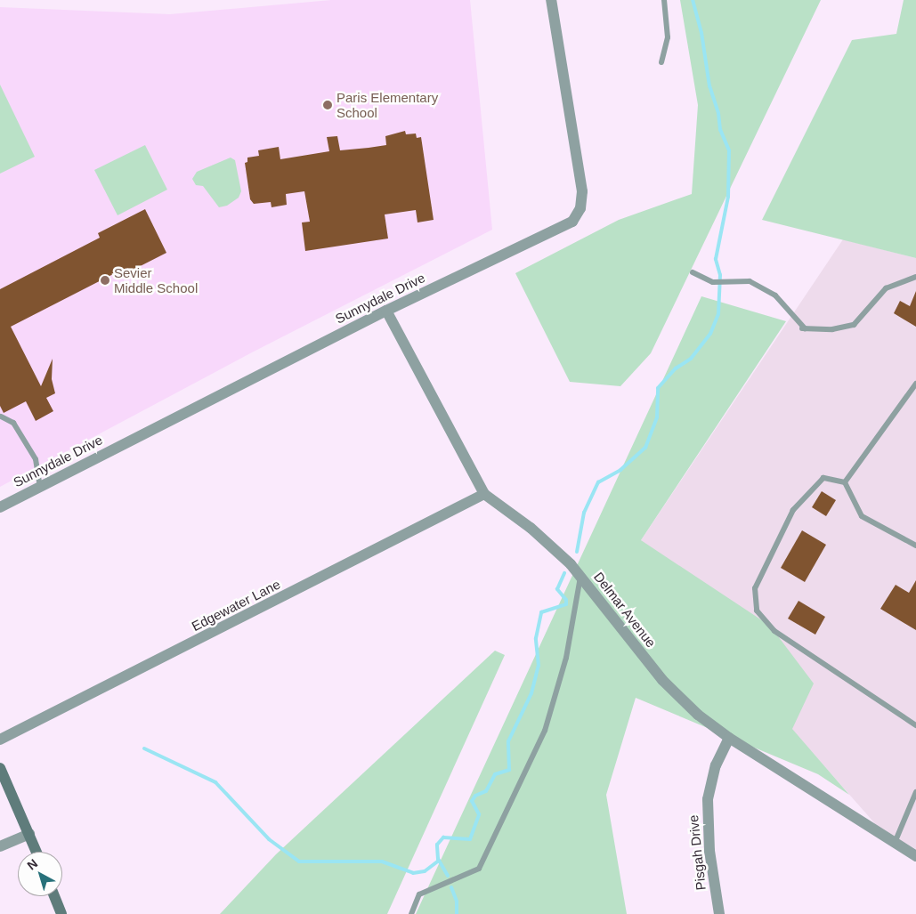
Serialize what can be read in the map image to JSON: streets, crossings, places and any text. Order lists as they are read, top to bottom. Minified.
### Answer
{"streets":{"street":["Sunnydale Drive","Edgewater Lane","Delmar Avenue","Pisgah Drive"]},"crossings":[["Sunnydale Drive","Delmar Avenue"],["Edgewater Lane","Delmar Avenue"],["Delmar Avenue","Pisgah Drive"]],"places":["Paris Elementary School","Sevier Middle School"],"north":"top left"}
